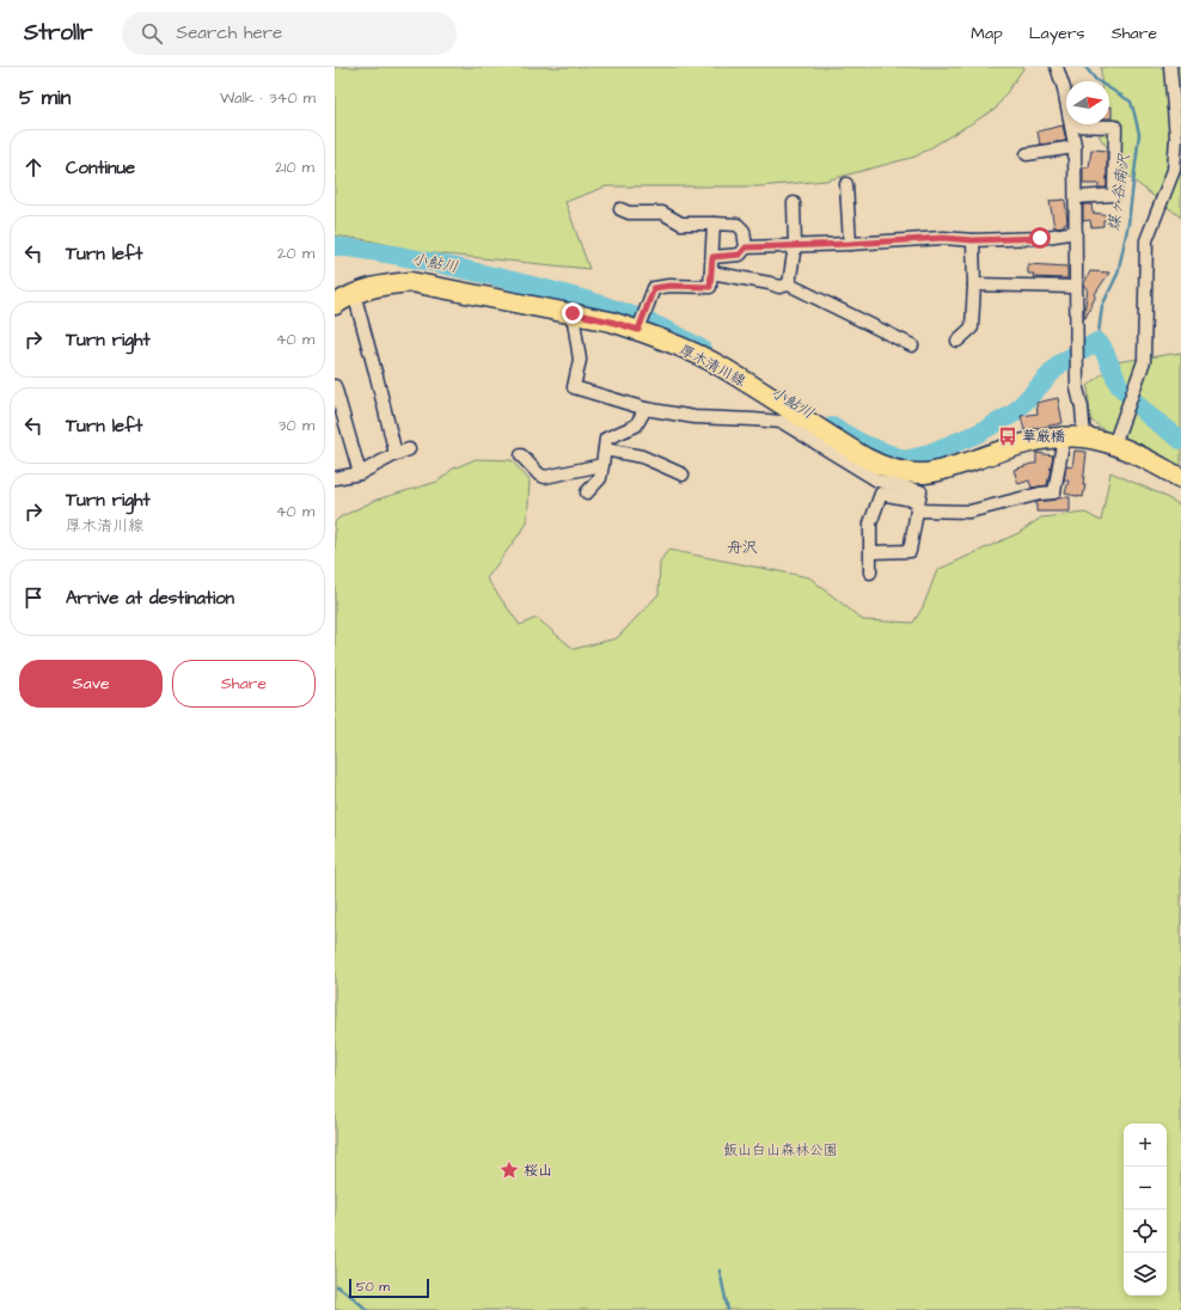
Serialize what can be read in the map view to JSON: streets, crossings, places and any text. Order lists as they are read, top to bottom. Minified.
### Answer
{"streets":{"main road":["厚木清川線"]},"districts":["舟沢"],"water":["煤ヶ谷南沢","小鮎川"],"parks":["飯山白山森林公園"],"places":{"bus stop":["華厳橋"],"place":["桜山"]},"scale_bar":"50 m","north":"right","page":{"header":"Strollr","search":"Search here","nav":["Map","Layers","Share"],"heading":["5 min","Walk · 340 m"],"list":[["Continue","210 m"],["Turn left","20 m"],["Turn right","40 m"],["Turn left","30 m"],["Turn right","厚木清川線","40 m"],"Arrive at destination"],"buttons":["Save","Share"],"map_buttons":["+","−"],"scale":"50 m"}}
